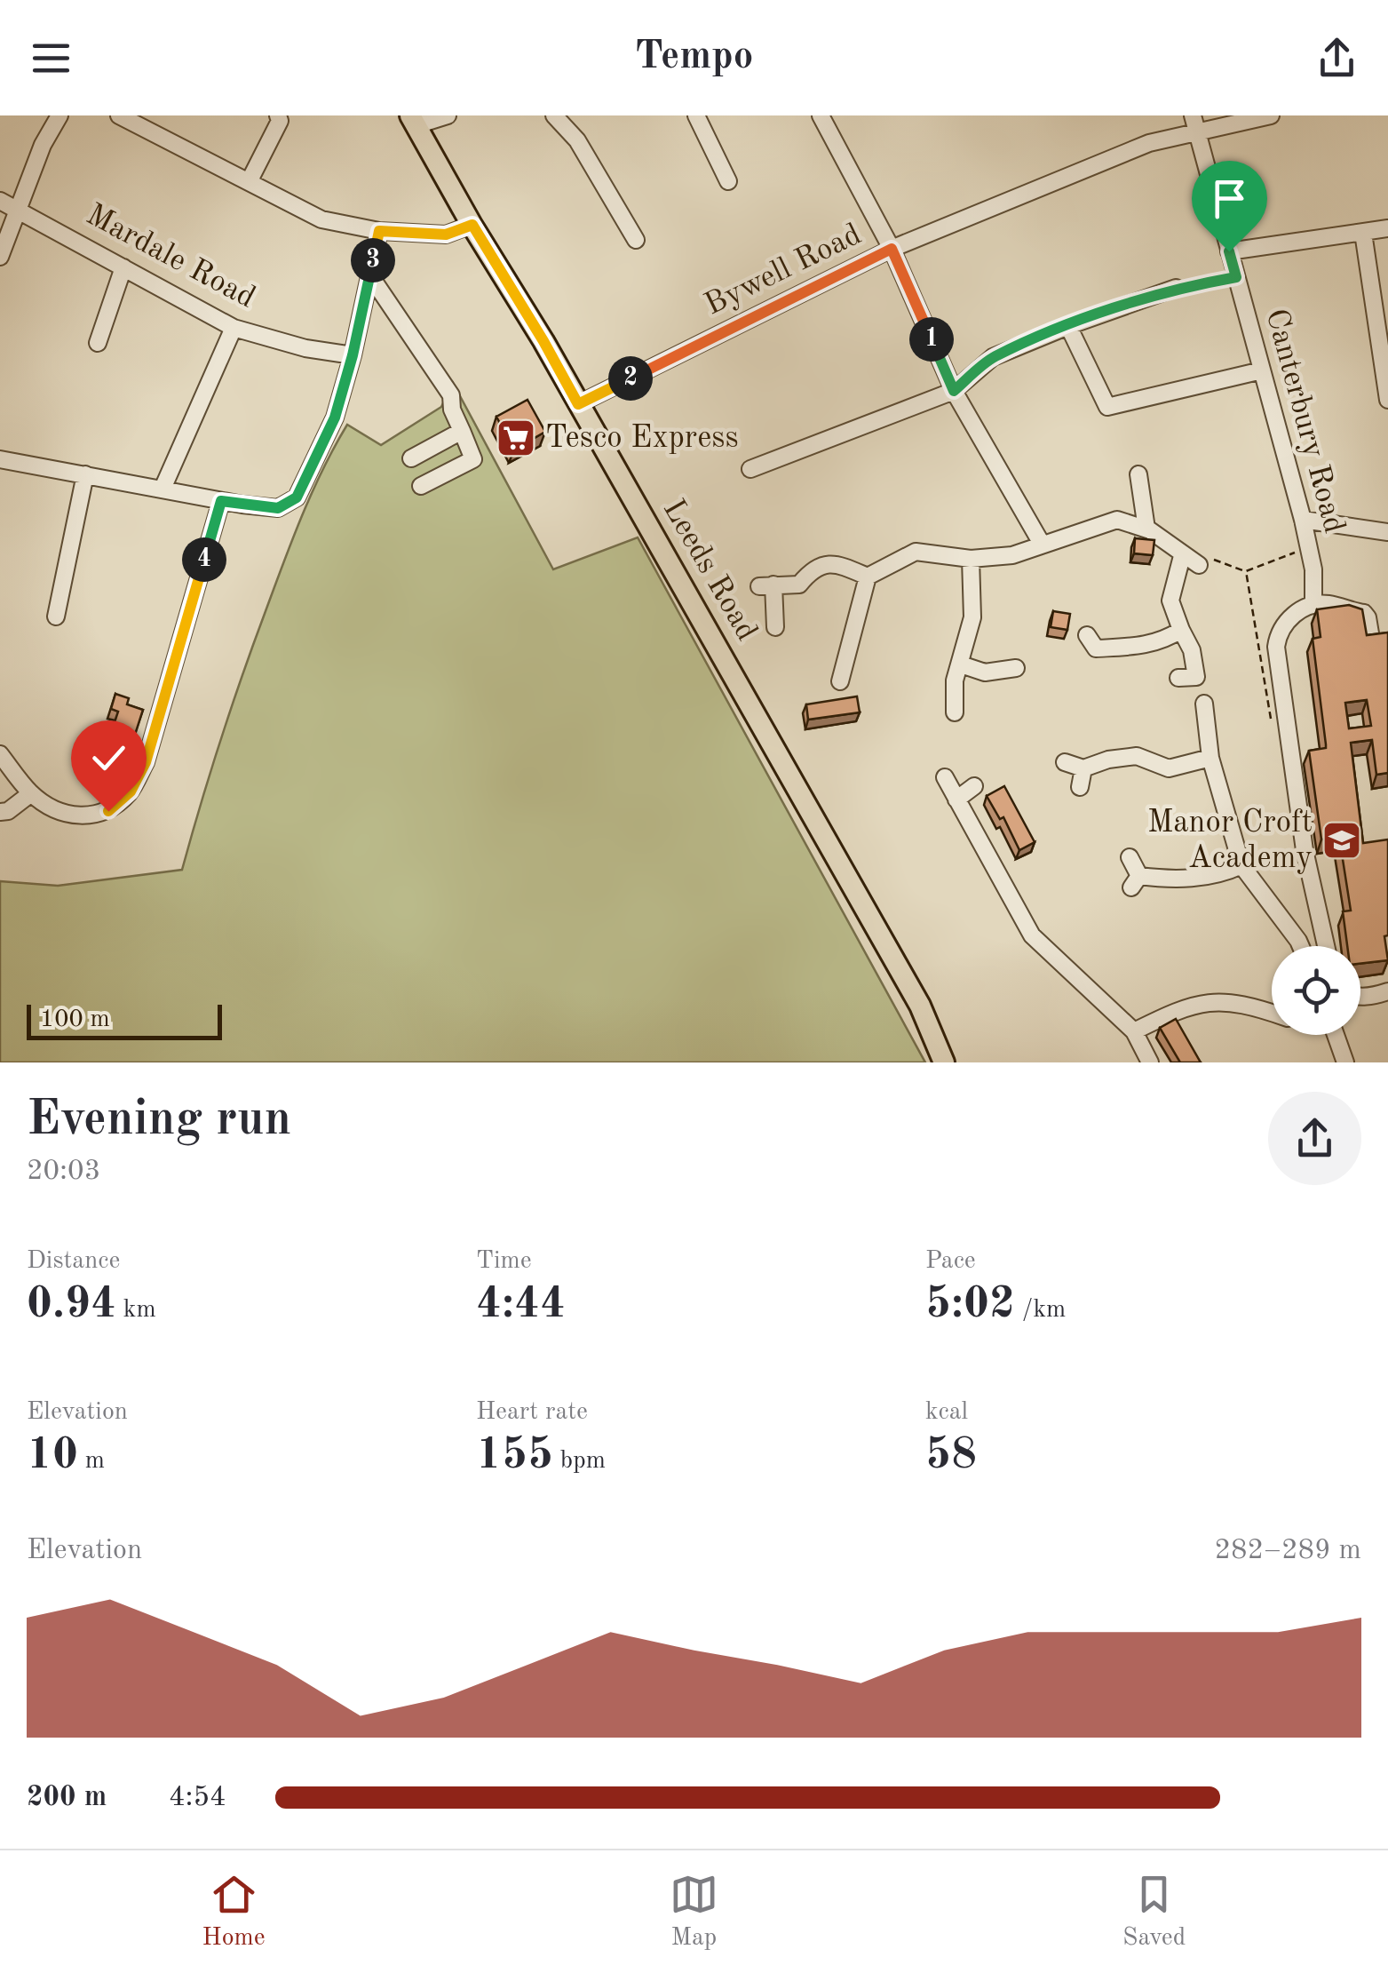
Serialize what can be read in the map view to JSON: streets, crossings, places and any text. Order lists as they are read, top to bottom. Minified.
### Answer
{"streets":{"main road":["Leeds Road"],"street":["Mardale Road","Bywell Road","Canterbury Road"]},"crossings":[["Bywell Road","Canterbury Road"],["Bywell Road","Leeds Road"]],"places":{"supermarket":["Tesco Express"],"school or university":["Manor Croft Academy"]},"scale_bar":"100 m","page":{"header":"Tempo","pins":["3","1","2","4"],"scale":"100 m","heading":["Evening run","20:03"],"stats":[["Distance","0.94 km"],["Time","4:44"],["Pace","5:02 /km"],["Elevation","10 m"],["Heart rate","155 bpm"],["kcal","58"]],"chart":["Elevation","282–289 m"],"list":[{"name":"200 m","note":"4:54"}],"tabs":["Home","Map","Saved"]}}
